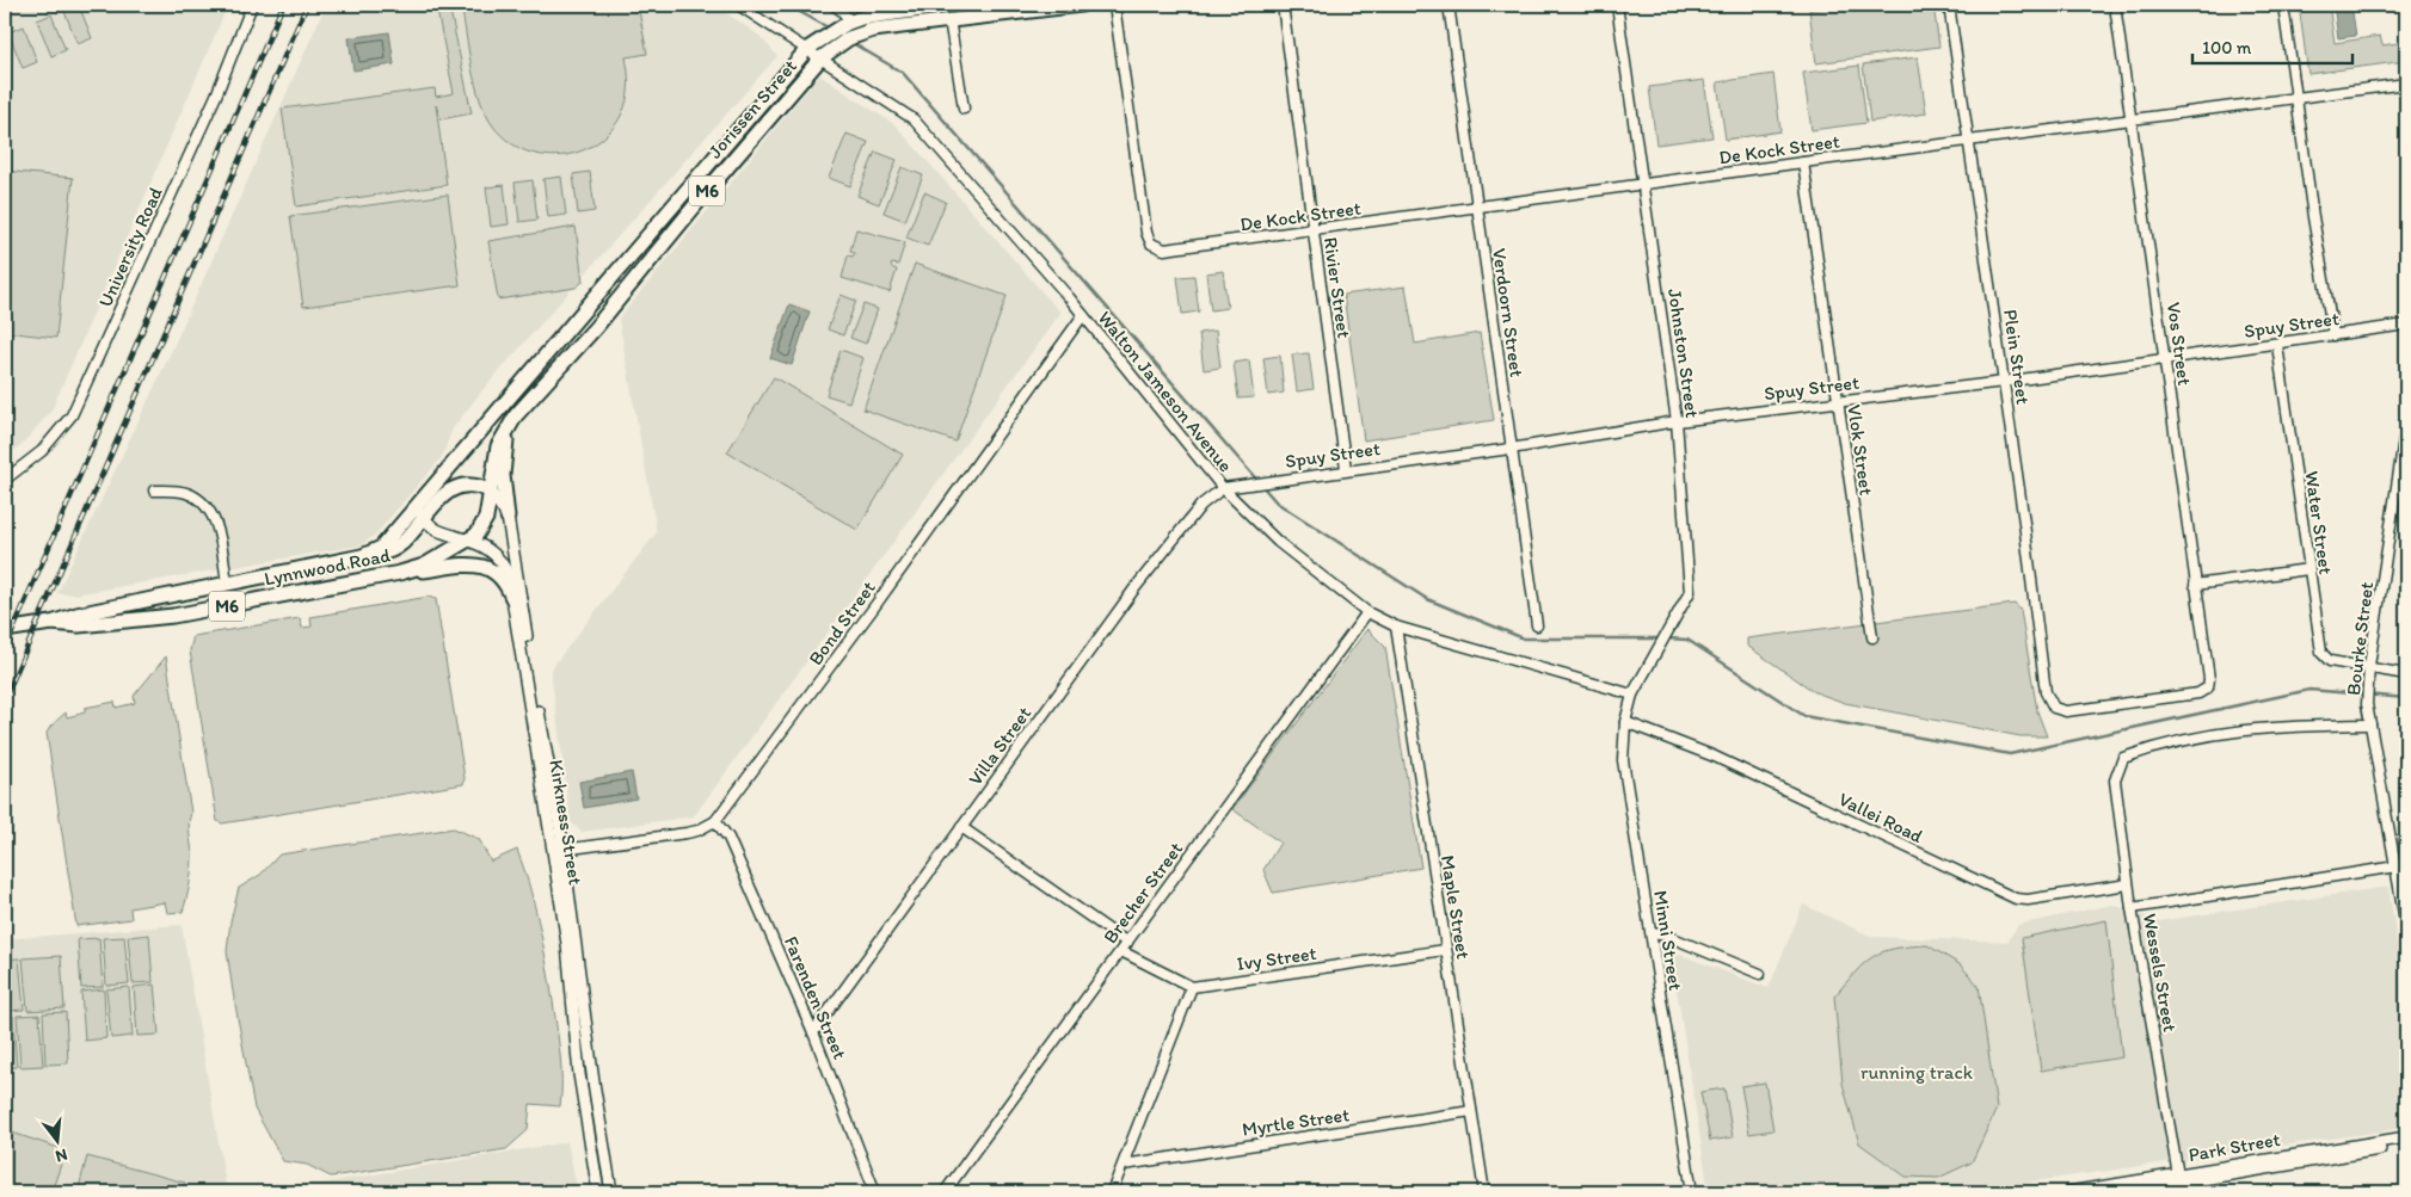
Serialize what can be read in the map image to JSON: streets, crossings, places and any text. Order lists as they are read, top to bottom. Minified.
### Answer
{"streets":{"main road":["Jorissen Street","M6","Lynnwood Road"],"street":["De Kock Street","University Road","Rivier Street","Verdoorn Street","Spuy Street","Vos Street","Johnston Street","Plein Street","Walton Jameson Avenue","Vlok Street","Water Street","Bond Street","Bourke Street","Villa Street","Vallei Road","Kirkness Street","Brecher Street","Maple Street","Minni Street","Ivy Street","Wessels Street","Farenden Street","Myrtle Street","Park Street"]},"crossings":[["Jorissen Street","Walton Jameson Avenue"],["Jorissen Street","Lynnwood Road"],["De Kock Street","Rivier Street"],["De Kock Street","Verdoorn Street"],["De Kock Street","Vos Street"],["De Kock Street","Johnston Street"],["De Kock Street","Plein Street"],["De Kock Street","Vlok Street"],["Rivier Street","Spuy Street"],["Verdoorn Street","Spuy Street"],["Spuy Street","Vos Street"],["Spuy Street","Johnston Street"],["Spuy Street","Plein Street"],["Spuy Street","Walton Jameson Avenue"],["Spuy Street","Vlok Street"],["Spuy Street","Water Street"],["Spuy Street","Villa Street"],["Vos Street","Plein Street"],["Johnston Street","Walton Jameson Avenue"],["Johnston Street","Minni Street"],["Walton Jameson Avenue","Bond Street"],["Walton Jameson Avenue","Villa Street"],["Walton Jameson Avenue","Brecher Street"],["Walton Jameson Avenue","Maple Street"],["Walton Jameson Avenue","Minni Street"],["Water Street","Bourke Street"],["Lynnwood Road","Kirkness Street"],["Bond Street","Farenden Street"],["Bourke Street","Wessels Street"],["Villa Street","Farenden Street"],["Vallei Road","Minni Street"],["Vallei Road","Wessels Street"],["Maple Street","Ivy Street"],["Maple Street","Myrtle Street"],["Wessels Street","Park Street"]],"parks":["running track"],"scale_bar":"100 m","north":"bottom"}
